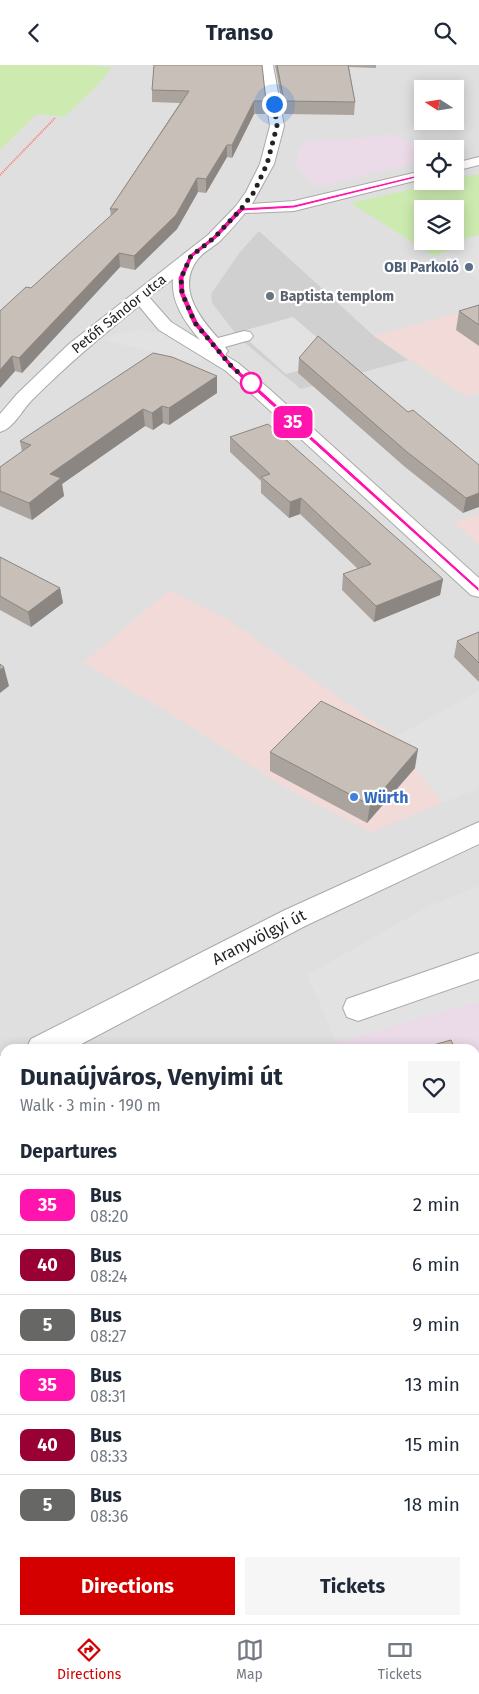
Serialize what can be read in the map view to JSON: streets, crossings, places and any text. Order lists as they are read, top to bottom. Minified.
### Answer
{"streets":{"street":["Petőfi Sándor utca","Aranyvölgyi út"]},"places":["OBI Parkoló","Baptista templom","Würth"],"lines":["bus line 35"],"north":"left","page":{"header":"Transo","on_map":"35","heading":[["Dunaújváros, Venyimi út","Walk · 3 min · 190 m"],"Departures"],"list":[{"mark":"35","name":"Bus","note":"08:20","value":"2 min"},{"mark":"40","name":"Bus","note":"08:24","value":"6 min"},{"mark":"5","name":"Bus","note":"08:27","value":"9 min"},{"mark":"35","name":"Bus","note":"08:31","value":"13 min"},{"mark":"40","name":"Bus","note":"08:33","value":"15 min"},{"mark":"5","name":"Bus","note":"08:36","value":"18 min"}],"buttons":["Directions","Tickets"],"tabs":["Directions","Map","Tickets"]}}
